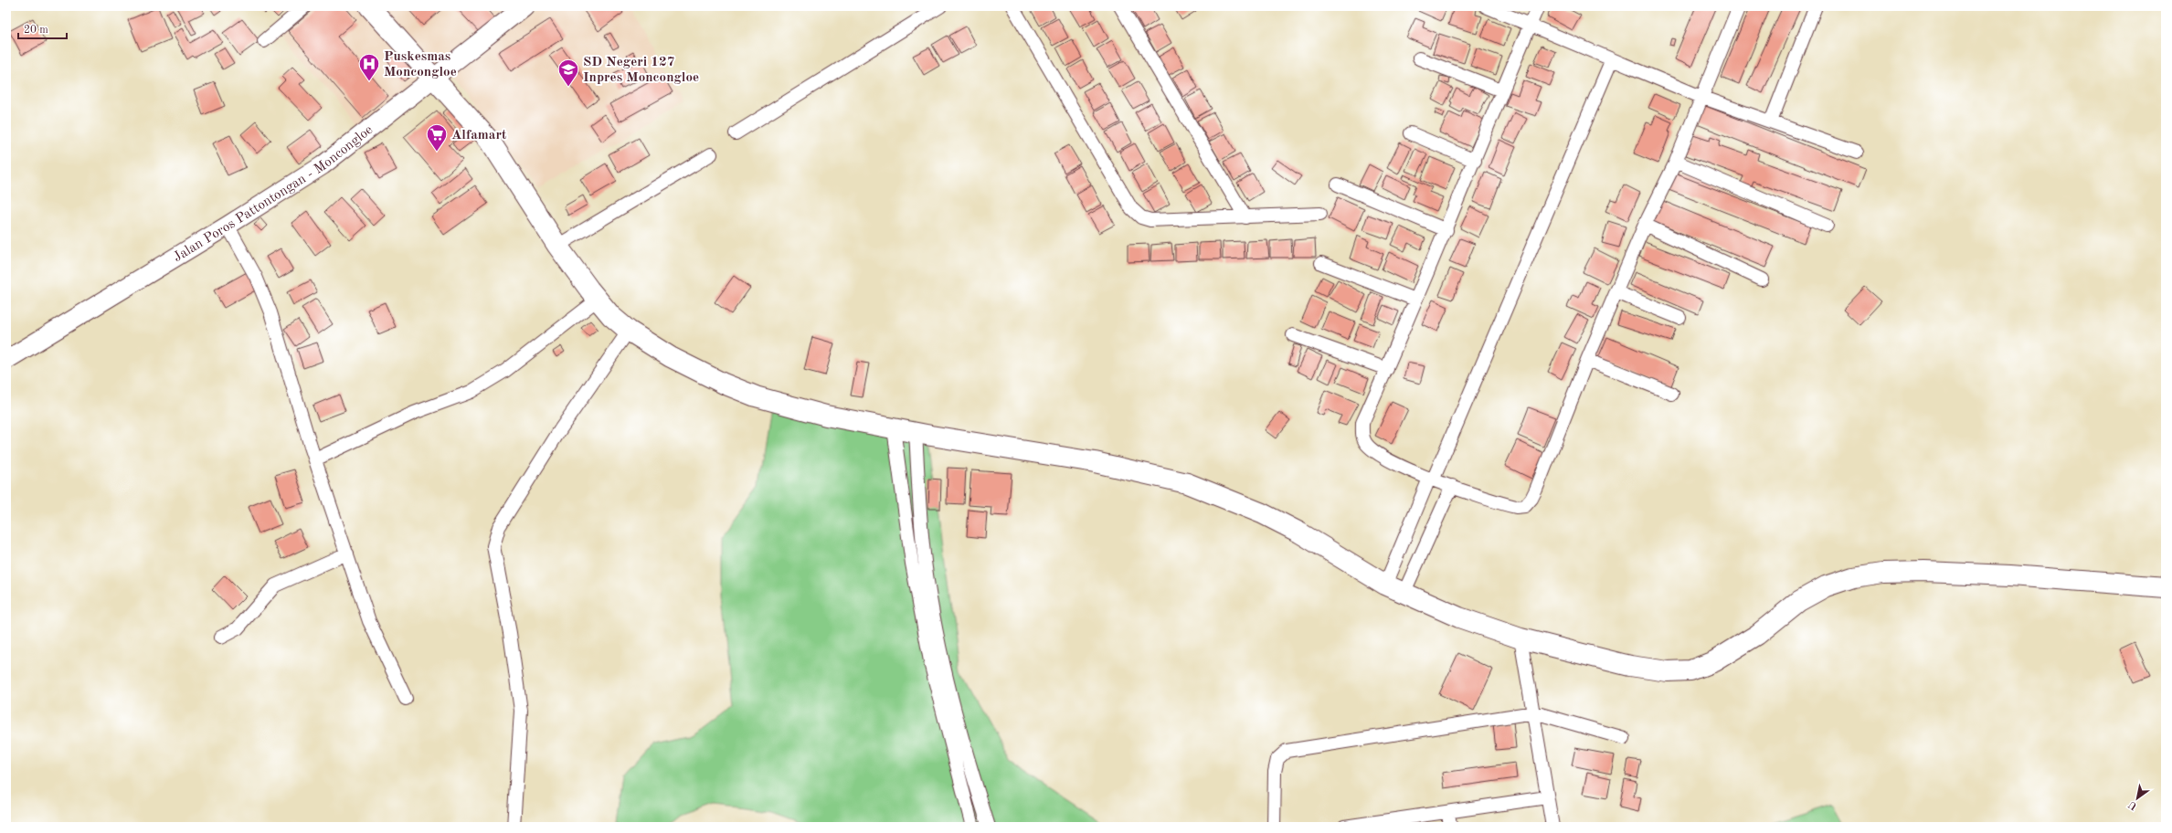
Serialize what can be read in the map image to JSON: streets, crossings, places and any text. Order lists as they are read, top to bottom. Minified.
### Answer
{"streets":{"street":["Jalan Poros Pattontongan - Moncongloe"]},"places":{"hospital":["Puskesmas Moncongloe"],"school or university":["SD Negeri 127 Inpres Moncongloe"],"supermarket":["Alfamart"]},"scale_bar":"20 m","north":"bottom left"}
